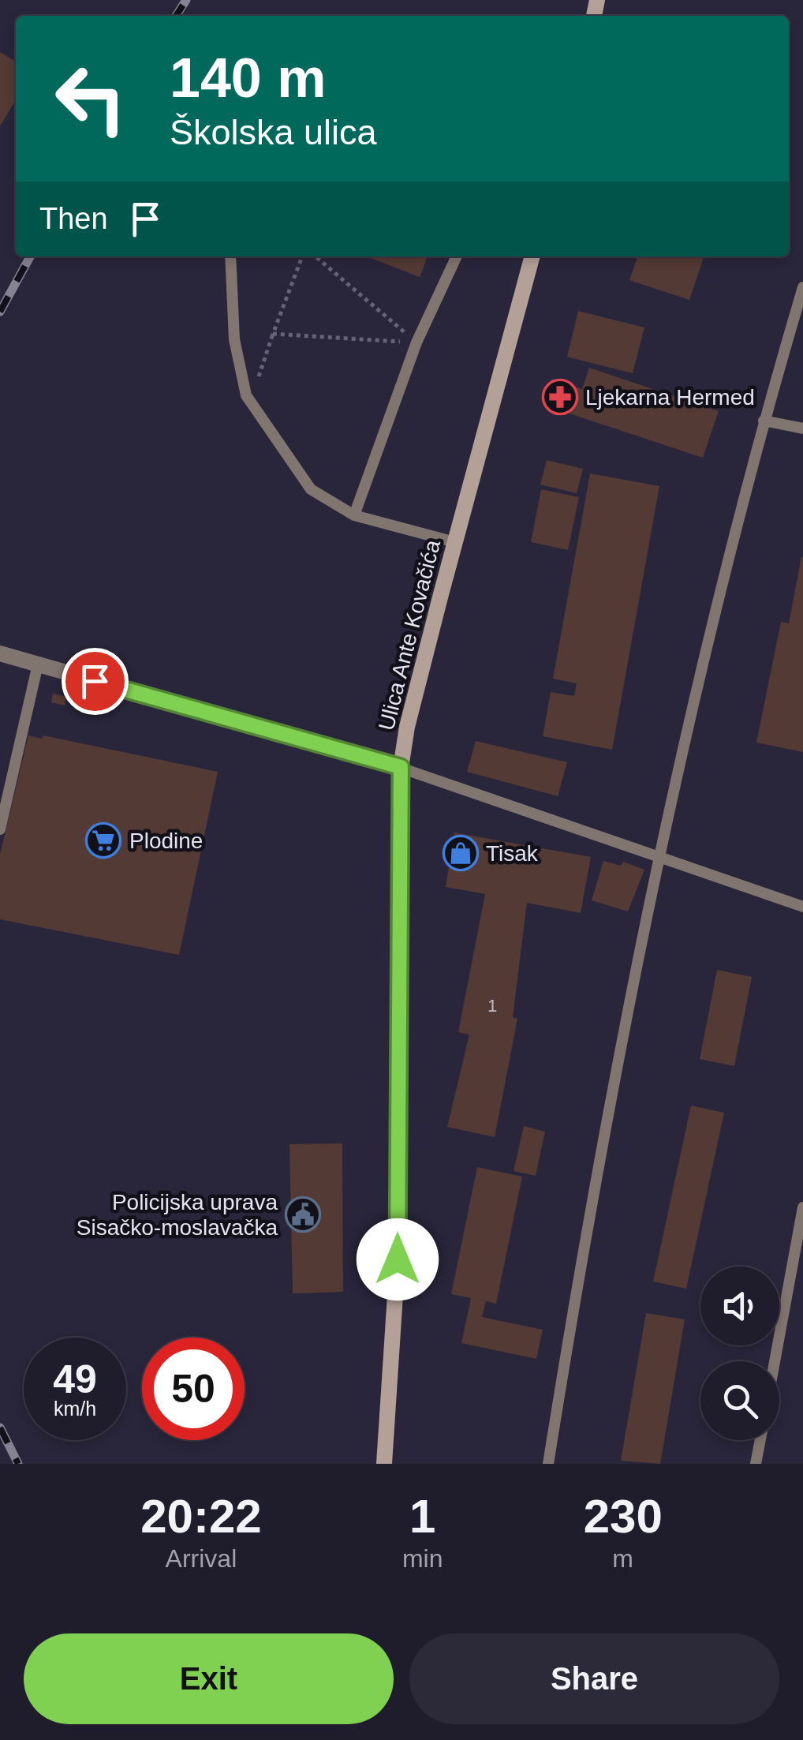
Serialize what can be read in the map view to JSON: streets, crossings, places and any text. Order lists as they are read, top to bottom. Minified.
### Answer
{"streets":{"main road":["Ulica Ante Kovačića"]},"places":{"pharmacy":["Ljekarna Hermed"],"supermarket":["Plodine"],"shop":["Tisak"],"public building":["Policijska uprava Sisačko-moslavačka"]},"house_numbers":["1"],"page":{"turn":["140 m","Školska ulica"],"then":"Then","speed":"49 km/h","limit":"50","eta":["20:22","Arrival","1","min","230","m"],"buttons":["Exit","Share"]}}
